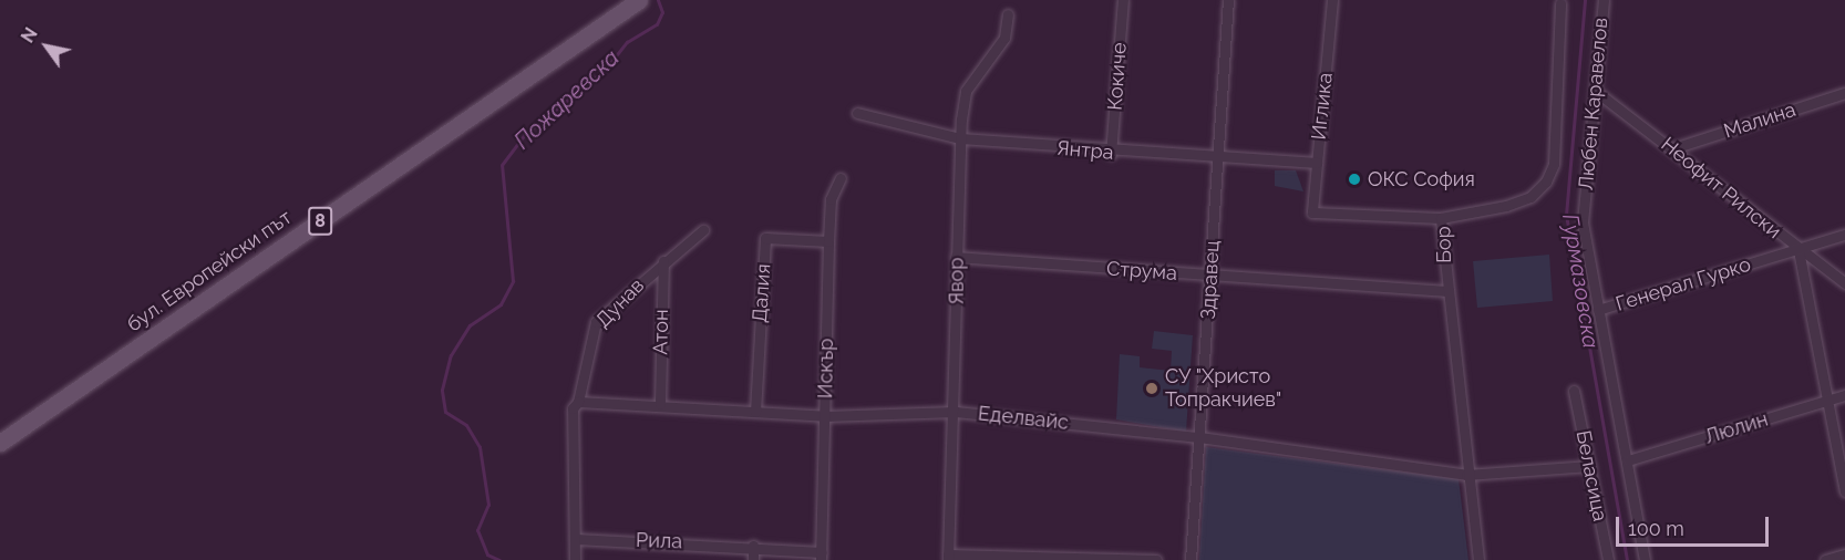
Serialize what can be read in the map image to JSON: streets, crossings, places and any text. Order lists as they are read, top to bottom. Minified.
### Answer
{"streets":{"main road":["8","бул. Европейски път"],"street":["Кокиче","Любен Каравелов","Иглика","Малина","Янтра","Неофит Рилски","Бор","Струма","Здравец","Явор","Генерал Гурко","Далия","Дунав","Атон","Искър","Еделвайс","Люлин","Беласица","Рила"]},"crossings":[["Кокиче","Янтра"],["Любен Каравелов","Неофит Рилски"],["Любен Каравелов","Генерал Гурко"],["Любен Каравелов","Люлин"],["Иглика","Янтра"],["Иглика","Бор"],["Малина","Неофит Рилски"],["Янтра","Здравец"],["Янтра","Явор"],["Неофит Рилски","Генерал Гурко"],["Бор","Струма"],["Бор","Еделвайс"],["Струма","Здравец"],["Струма","Явор"],["Здравец","Еделвайс"],["Явор","Еделвайс"],["Далия","Искър"],["Далия","Еделвайс"],["Дунав","Атон"],["Дунав","Еделвайс"],["Дунав","Рила"],["Атон","Еделвайс"],["Искър","Еделвайс"],["Искър","Рила"],["Еделвайс","Беласица"]],"water":["Пожаревска","Гурмазовска"],"places":["ОКС София","СУ \"Христо Топракчиев\""],"scale_bar":"100 m","north":"top left"}
